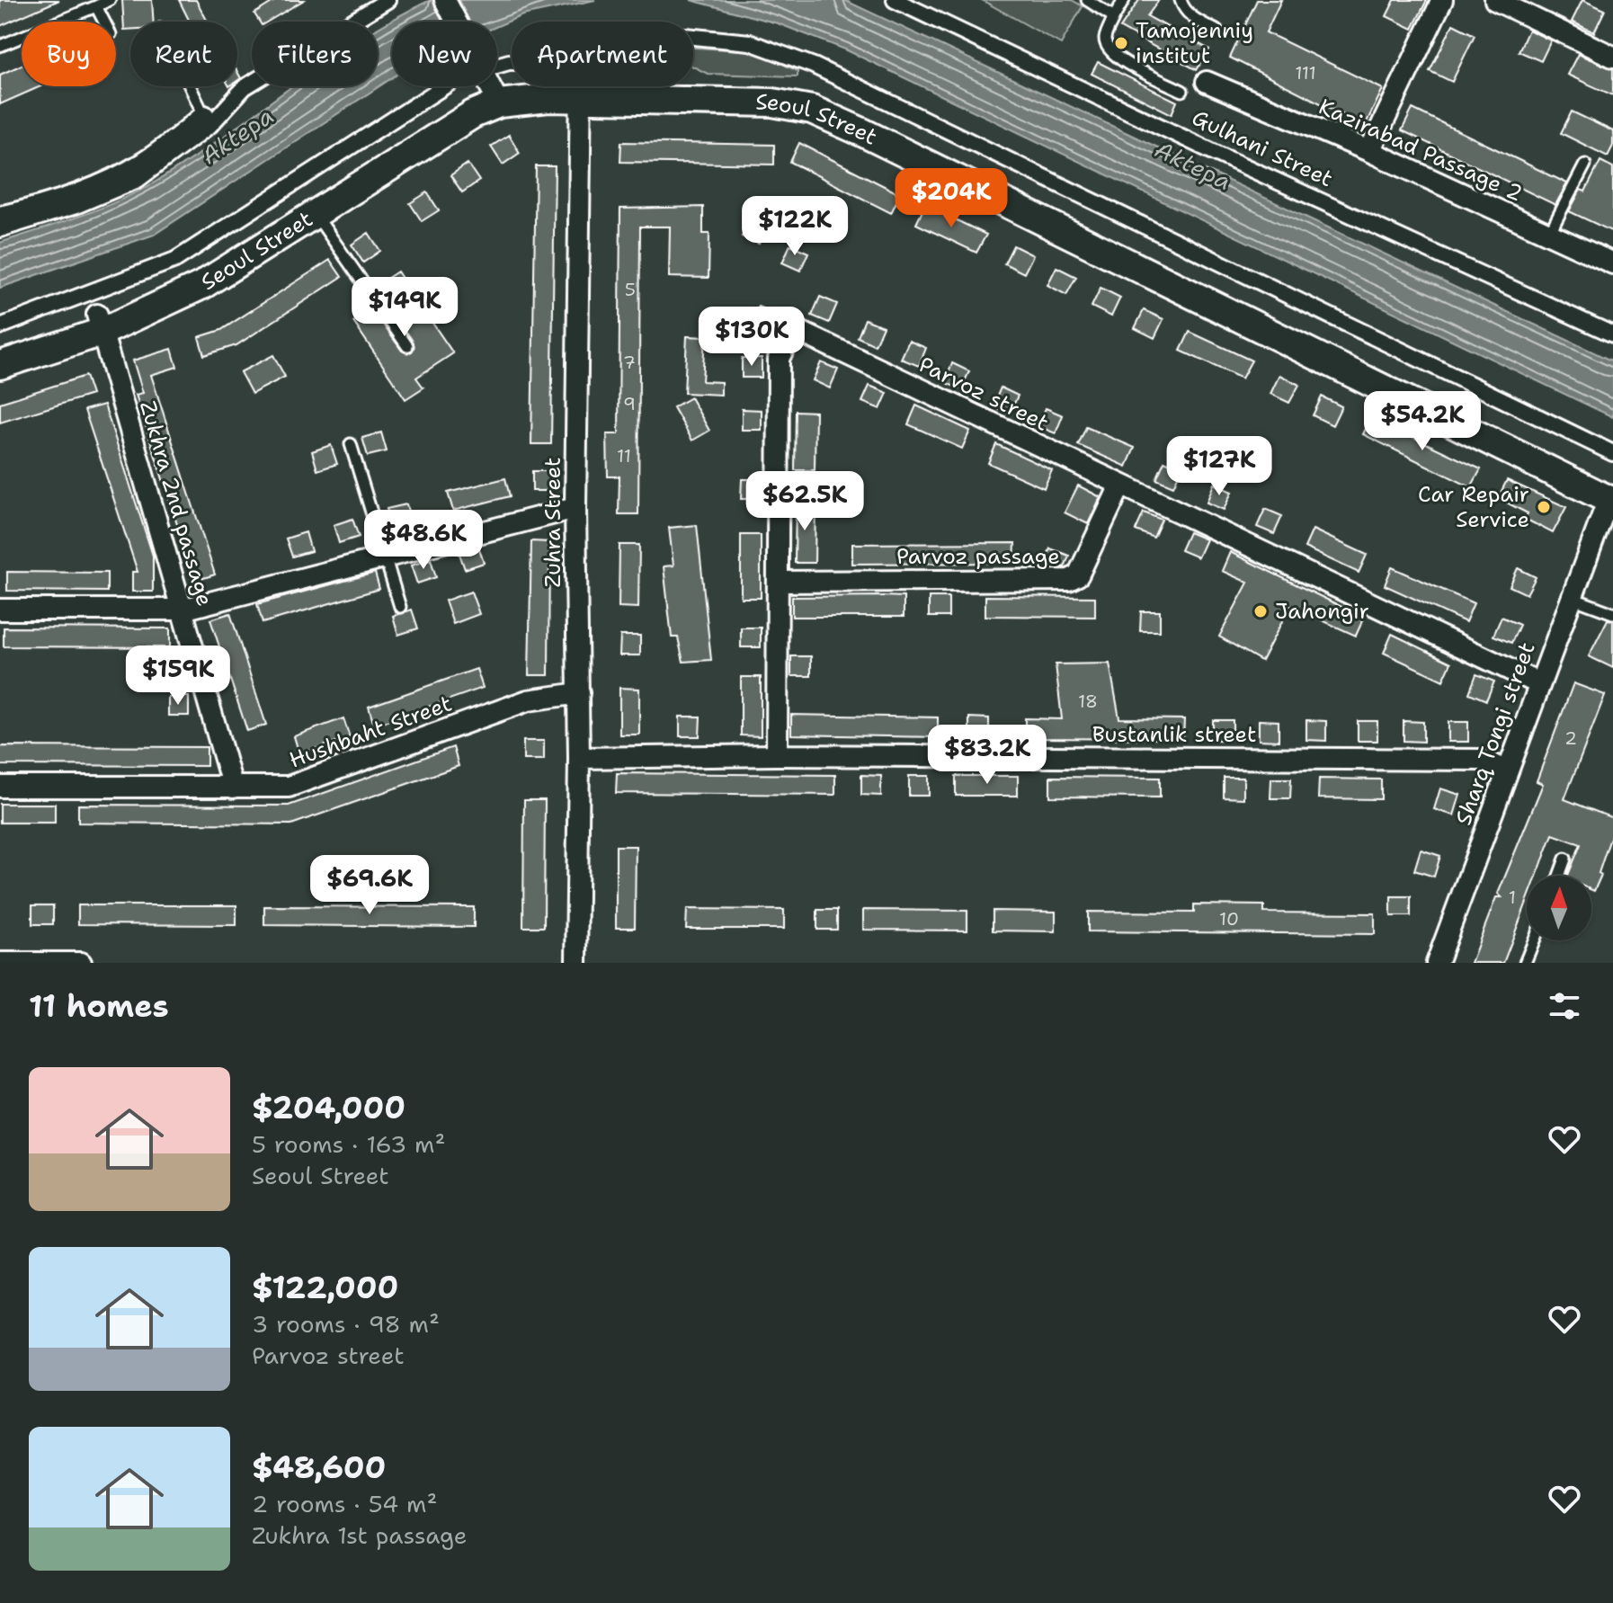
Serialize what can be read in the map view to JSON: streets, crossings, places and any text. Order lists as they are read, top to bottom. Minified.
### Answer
{"streets":{"main road":["Seoul Street"],"street":["Gulhani Street","Kazirabad Passage 2","Parvoz street","Zukhra 2nd passage","Zuhra Street","Parvoz passage","Hushbaht Street","Sharq Tongi street","Bustanlik street"]},"crossings":[["Seoul Street","Zukhra 2nd passage"],["Seoul Street","Zuhra Street"],["Seoul Street","Sharq Tongi street"],["Parvoz street","Parvoz passage"],["Parvoz street","Sharq Tongi street"],["Parvoz street","Bustanlik street"],["Zukhra 2nd passage","Hushbaht Street"],["Zuhra Street","Hushbaht Street"],["Zuhra Street","Bustanlik street"],["Sharq Tongi street","Bustanlik street"]],"water":["Aktepa"],"places":["Tamojenniy institut","Car Repair Service","Jahongir"],"house_numbers":["111","5","7","9","11","18","2","1","10"],"north":"top","page":{"chip":["Buy","Rent","Filters","New","Apartment"],"price":["$204K","$122K","$149K","$130K","$54.2K","$127K","$62.5K","$48.6K","$159K","$83.2K","$69.6K"],"heading":"11 homes","list":[{"name":"$204,000","note":"5 rooms · 163 m² · Seoul Street"},{"name":"$122,000","note":"3 rooms · 98 m² · Parvoz street"},{"name":"$48,600","note":"2 rooms · 54 m² · Zukhra 1st passage"}]}}
